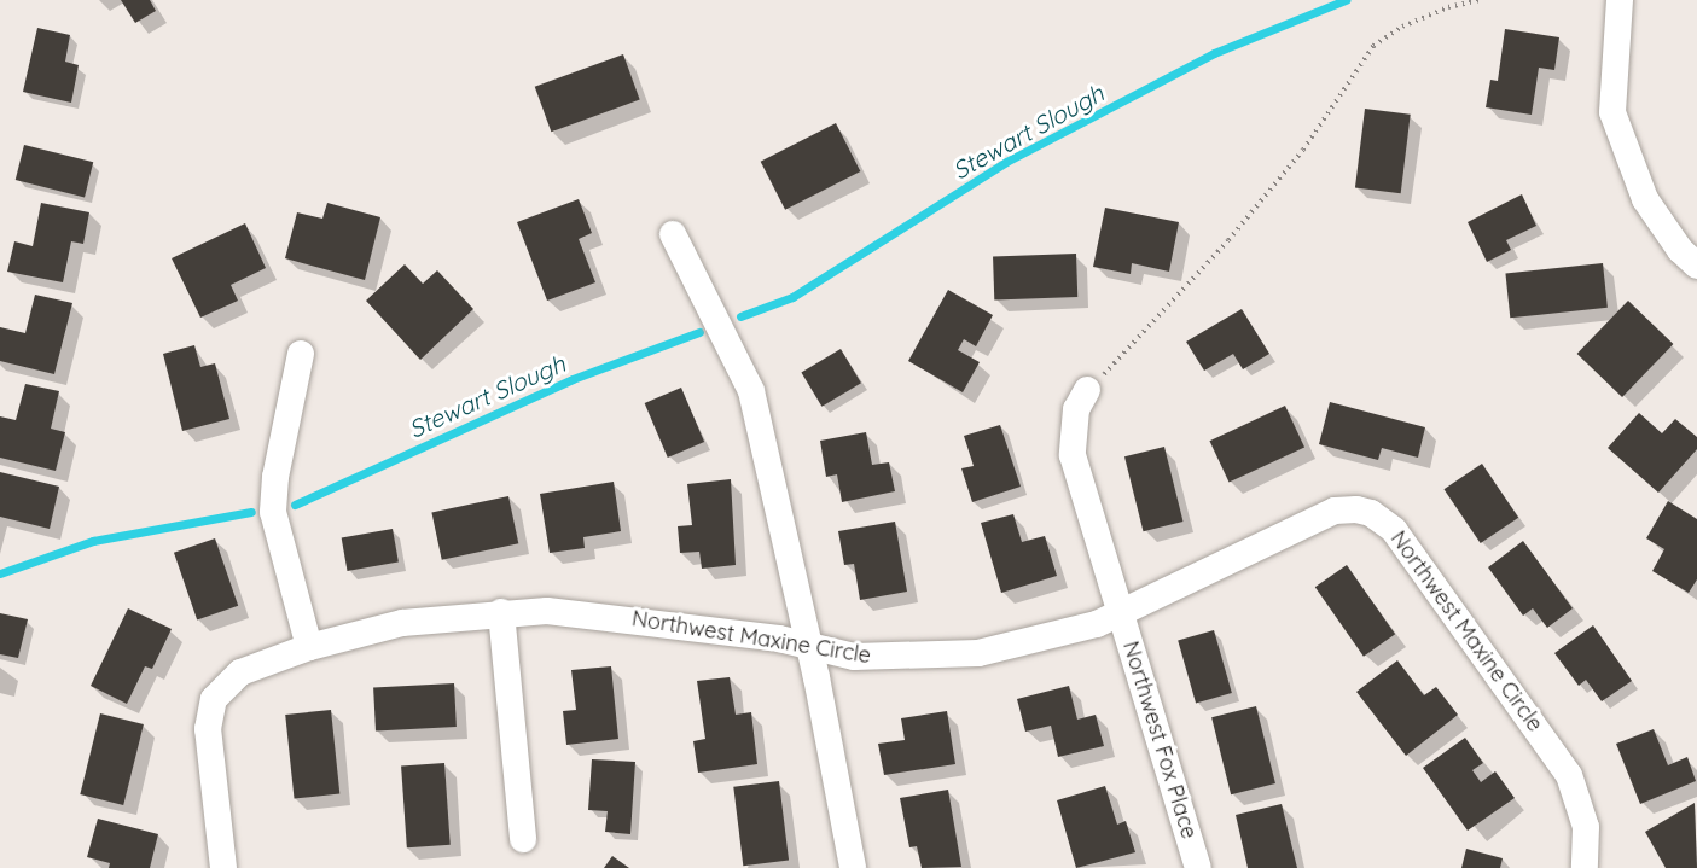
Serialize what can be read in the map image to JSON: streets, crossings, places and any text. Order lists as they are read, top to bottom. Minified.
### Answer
{"streets":{"street":["Northwest Maxine Circle","Northwest Fox Place"]},"crossings":[["Northwest Maxine Circle","Northwest Fox Place"]],"water":["Stewart Slough"]}
